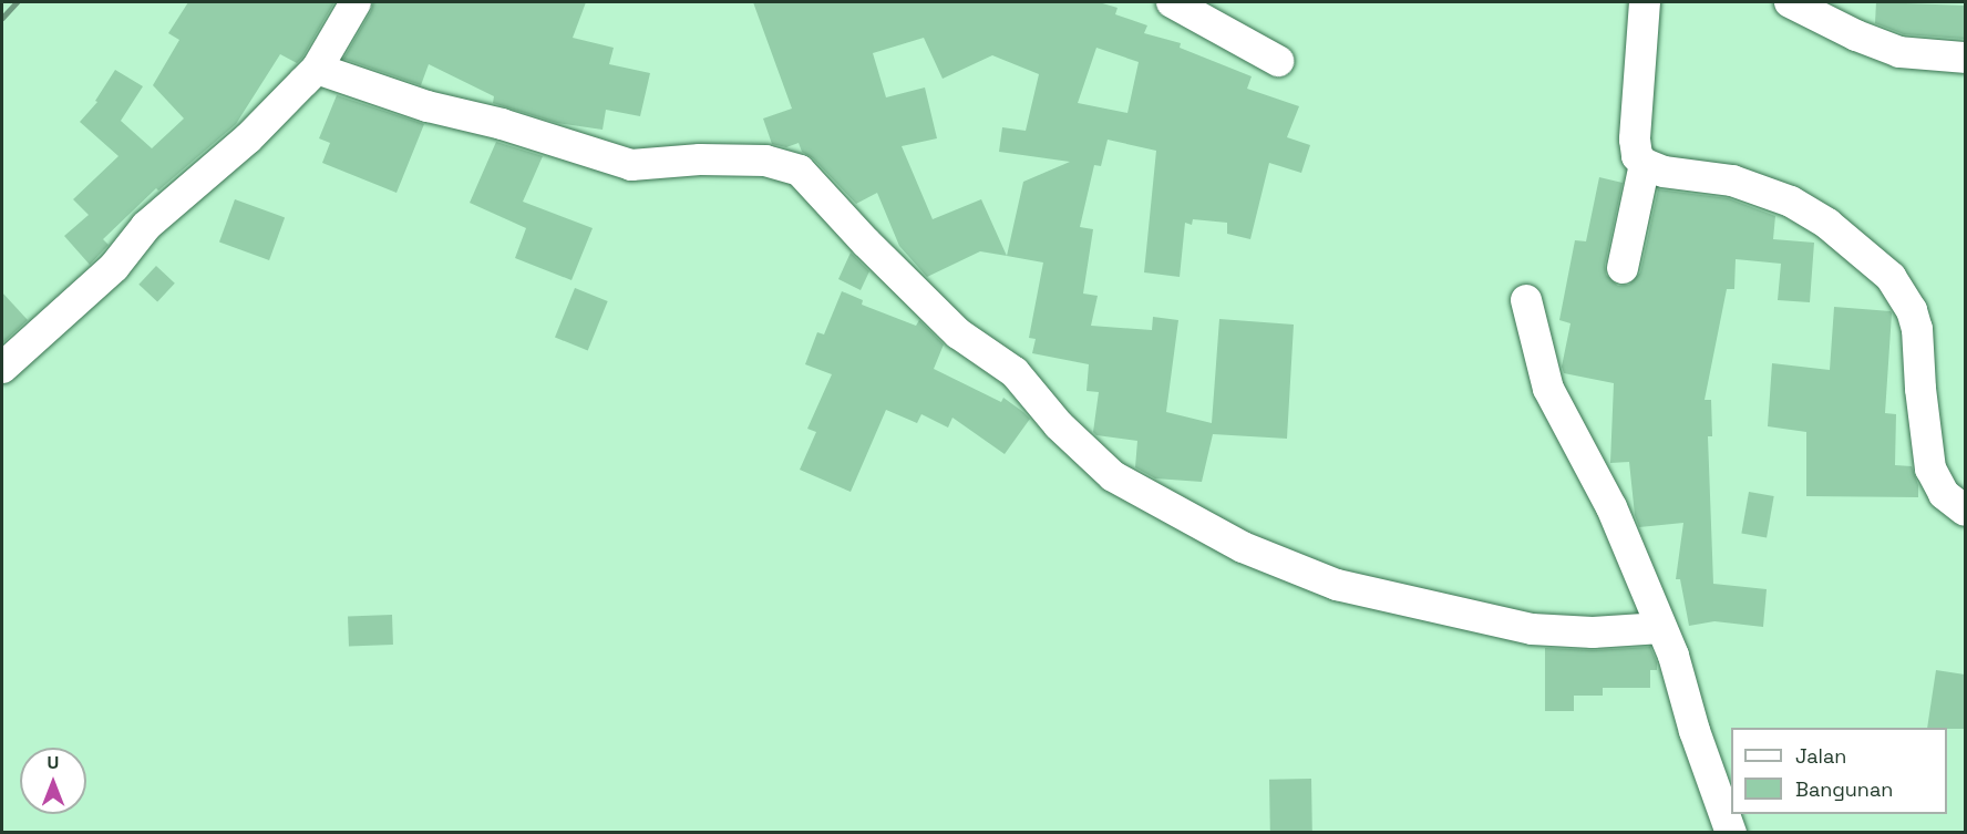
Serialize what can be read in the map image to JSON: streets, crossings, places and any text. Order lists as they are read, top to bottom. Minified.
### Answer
{"legend":["Jalan","Bangunan"],"north":"top"}
